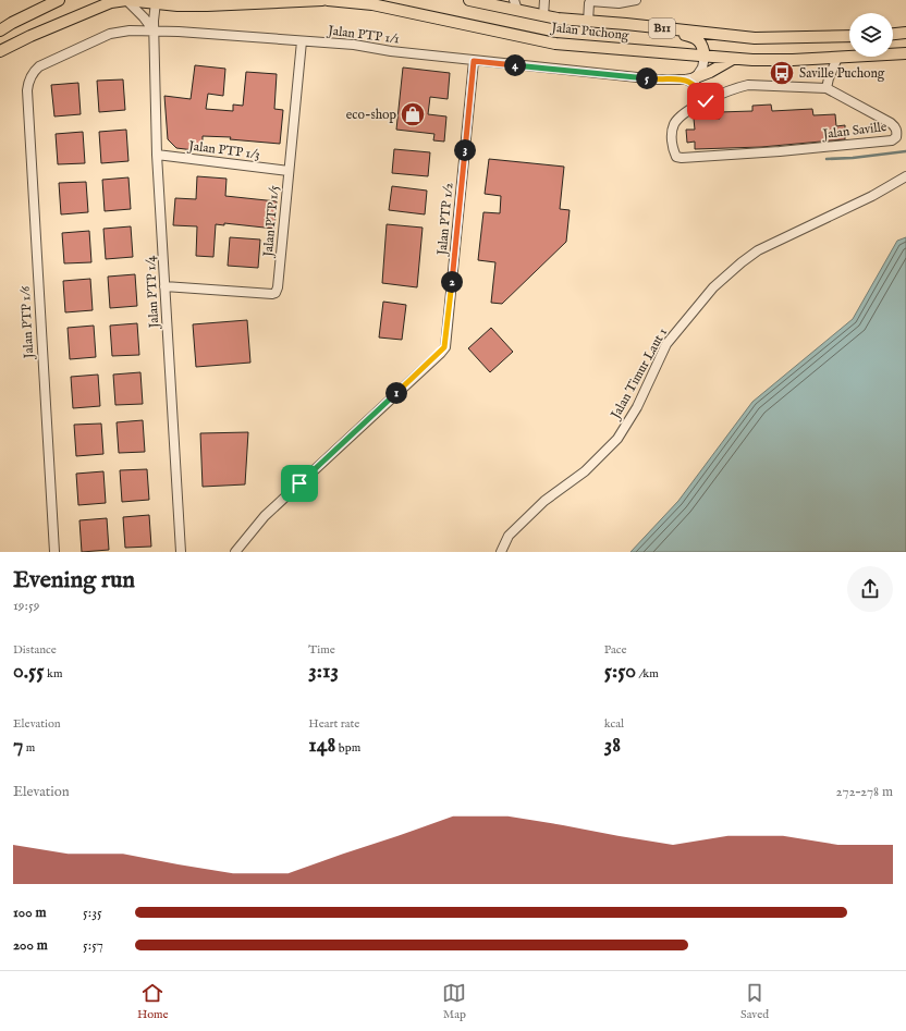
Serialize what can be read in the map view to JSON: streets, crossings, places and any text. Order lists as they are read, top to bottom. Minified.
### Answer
{"streets":{"main road":["B11","Jalan Puchong"],"street":["Jalan PTP 1/1","Jalan Saville","Jalan PTP 1/3","Jalan PTP 1/2","Jalan PTP 1/5","Jalan PTP 1/4","Jalan PTP 1/6","Jalan Timur Laut 1"]},"crossings":[["Jalan PTP 1/1","Jalan PTP 1/2"],["Jalan PTP 1/1","Jalan PTP 1/5"],["Jalan PTP 1/1","Jalan PTP 1/4"],["Jalan PTP 1/1","Jalan PTP 1/6"],["Jalan PTP 1/3","Jalan PTP 1/5"],["Jalan PTP 1/3","Jalan PTP 1/4"],["Jalan PTP 1/5","Jalan PTP 1/4"]],"places":{"bus stop":["Saville Puchong"],"shop":["eco-shop"]},"page":{"pins":["4","5","3","2","1"],"heading":["Evening run","19:59"],"stats":[["Distance","0.55 km"],["Time","3:13"],["Pace","5:50 /km"],["Elevation","7 m"],["Heart rate","148 bpm"],["kcal","38"]],"chart":["Elevation","272–278 m"],"list":[{"name":"100 m","note":"5:35"},{"name":"200 m","note":"5:57"}],"tabs":["Home","Map","Saved"]}}
